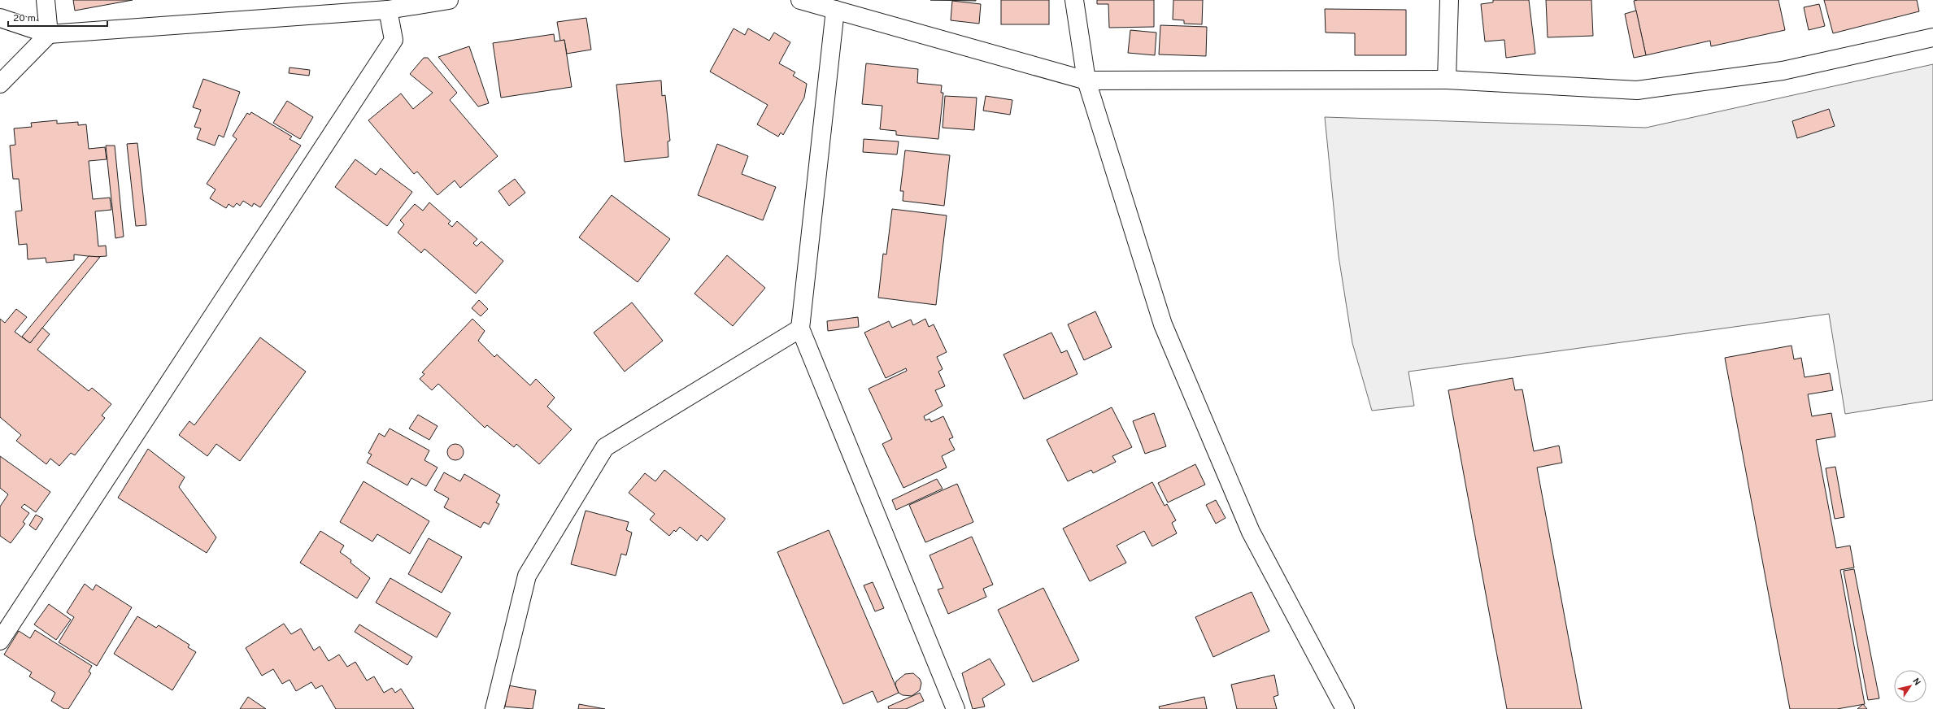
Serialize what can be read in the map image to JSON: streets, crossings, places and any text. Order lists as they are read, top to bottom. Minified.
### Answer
{"scale_bar":"20 m","north":"top right"}
